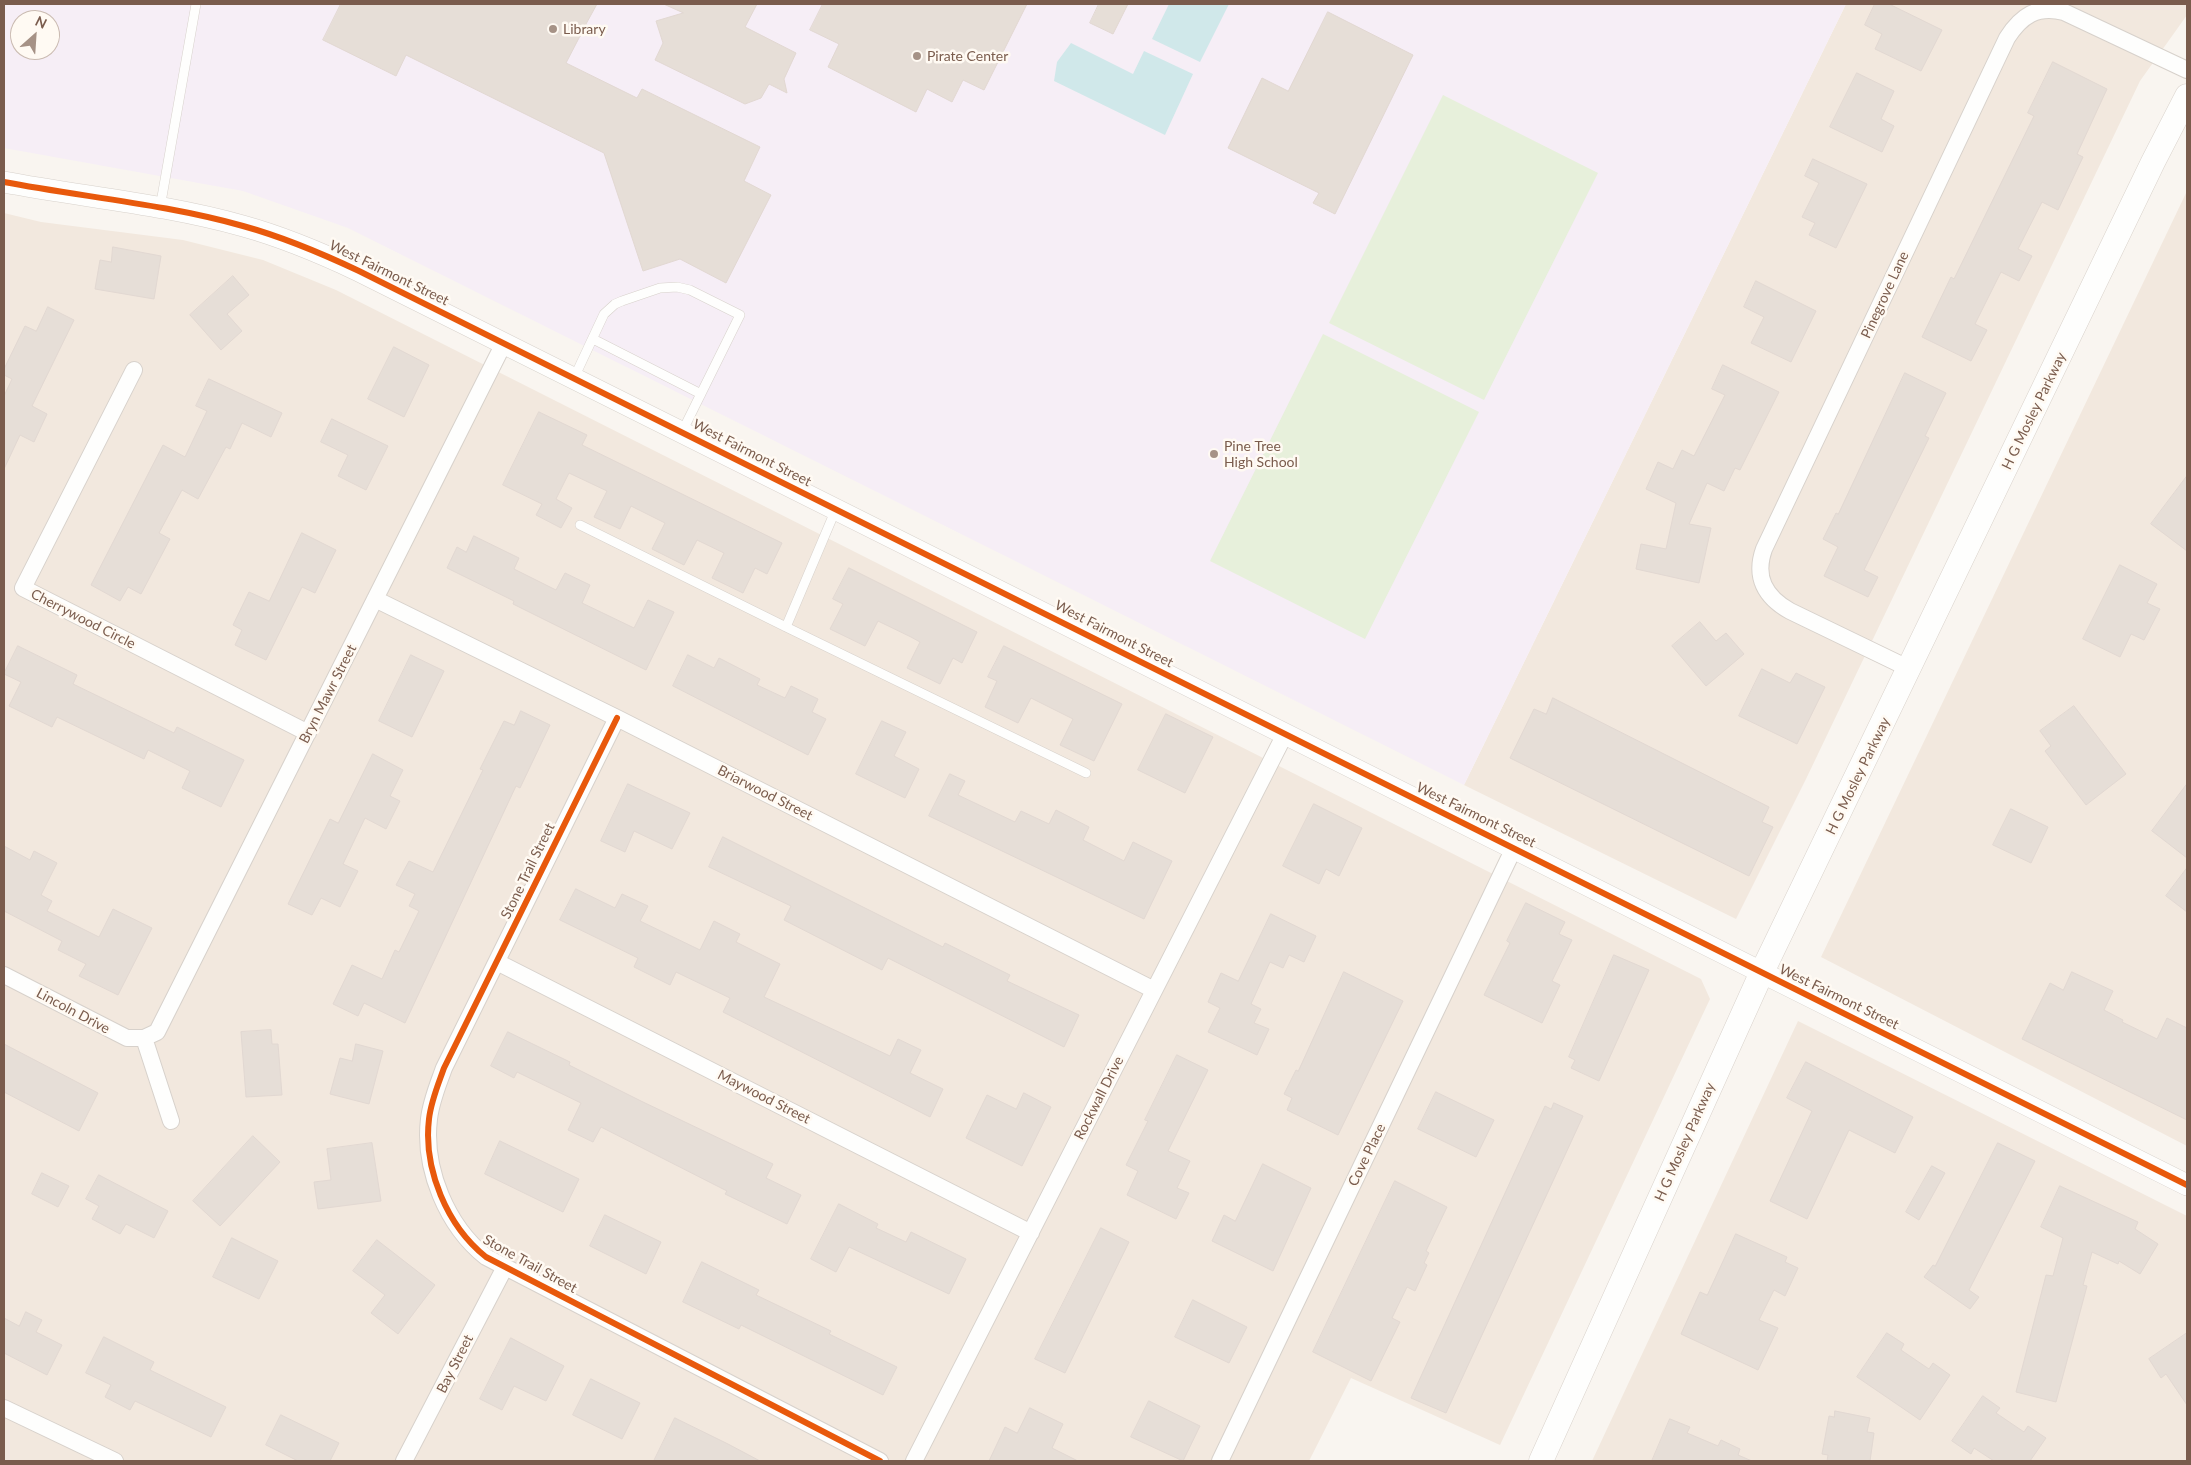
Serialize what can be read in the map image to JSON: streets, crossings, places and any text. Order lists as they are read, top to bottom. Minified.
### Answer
{"streets":{"main road":["H G Mosley Parkway"],"street":["West Fairmont Street","Pinegrove Lane","Cherrywood Circle","Bryn Mawr Street","Briarwood Street","Stone Trail Street","Lincoln Drive","Maywood Street","Rockwall Drive","Cove Place","Bay Street"]},"crossings":[["West Fairmont Street","H G Mosley Parkway"],["West Fairmont Street","Bryn Mawr Street"],["West Fairmont Street","Rockwall Drive"],["West Fairmont Street","Cove Place"],["Pinegrove Lane","H G Mosley Parkway"],["Cherrywood Circle","Bryn Mawr Street"],["Bryn Mawr Street","Briarwood Street"],["Bryn Mawr Street","Lincoln Drive"],["Briarwood Street","Stone Trail Street"],["Briarwood Street","Rockwall Drive"],["Stone Trail Street","Maywood Street"],["Stone Trail Street","Bay Street"],["Maywood Street","Rockwall Drive"]],"places":["Library","Pirate Center","Pine Tree High School"],"north":"top right"}
